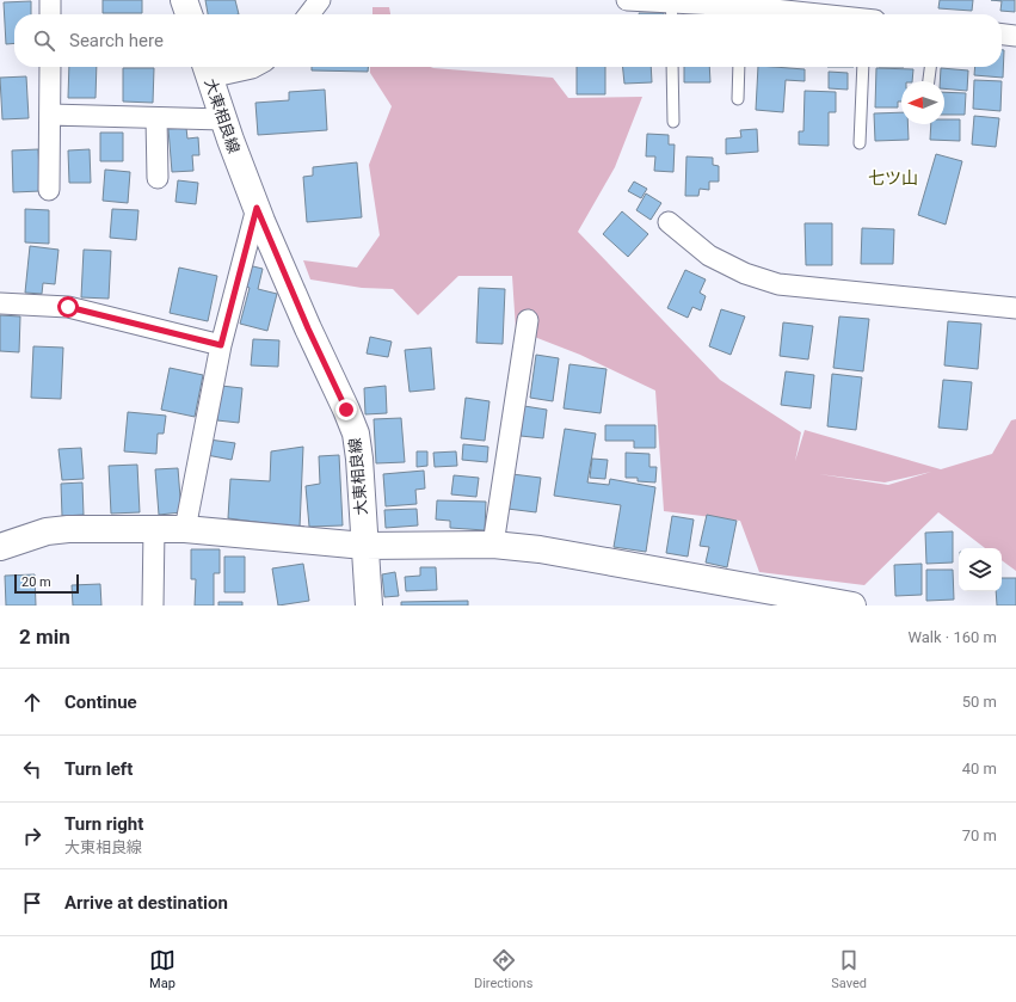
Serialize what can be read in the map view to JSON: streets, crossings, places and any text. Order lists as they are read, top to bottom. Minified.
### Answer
{"streets":{"street":["大東相良線"]},"districts":["七ツ山"],"scale_bar":"20 m","north":"left","page":{"search":"Search here","scale":"20 m","heading":["2 min","Walk · 160 m"],"list":[["Continue","50 m"],["Turn left","40 m"],["Turn right","大東相良線","70 m"],"Arrive at destination"],"nav":["Map","Directions","Saved"]}}
